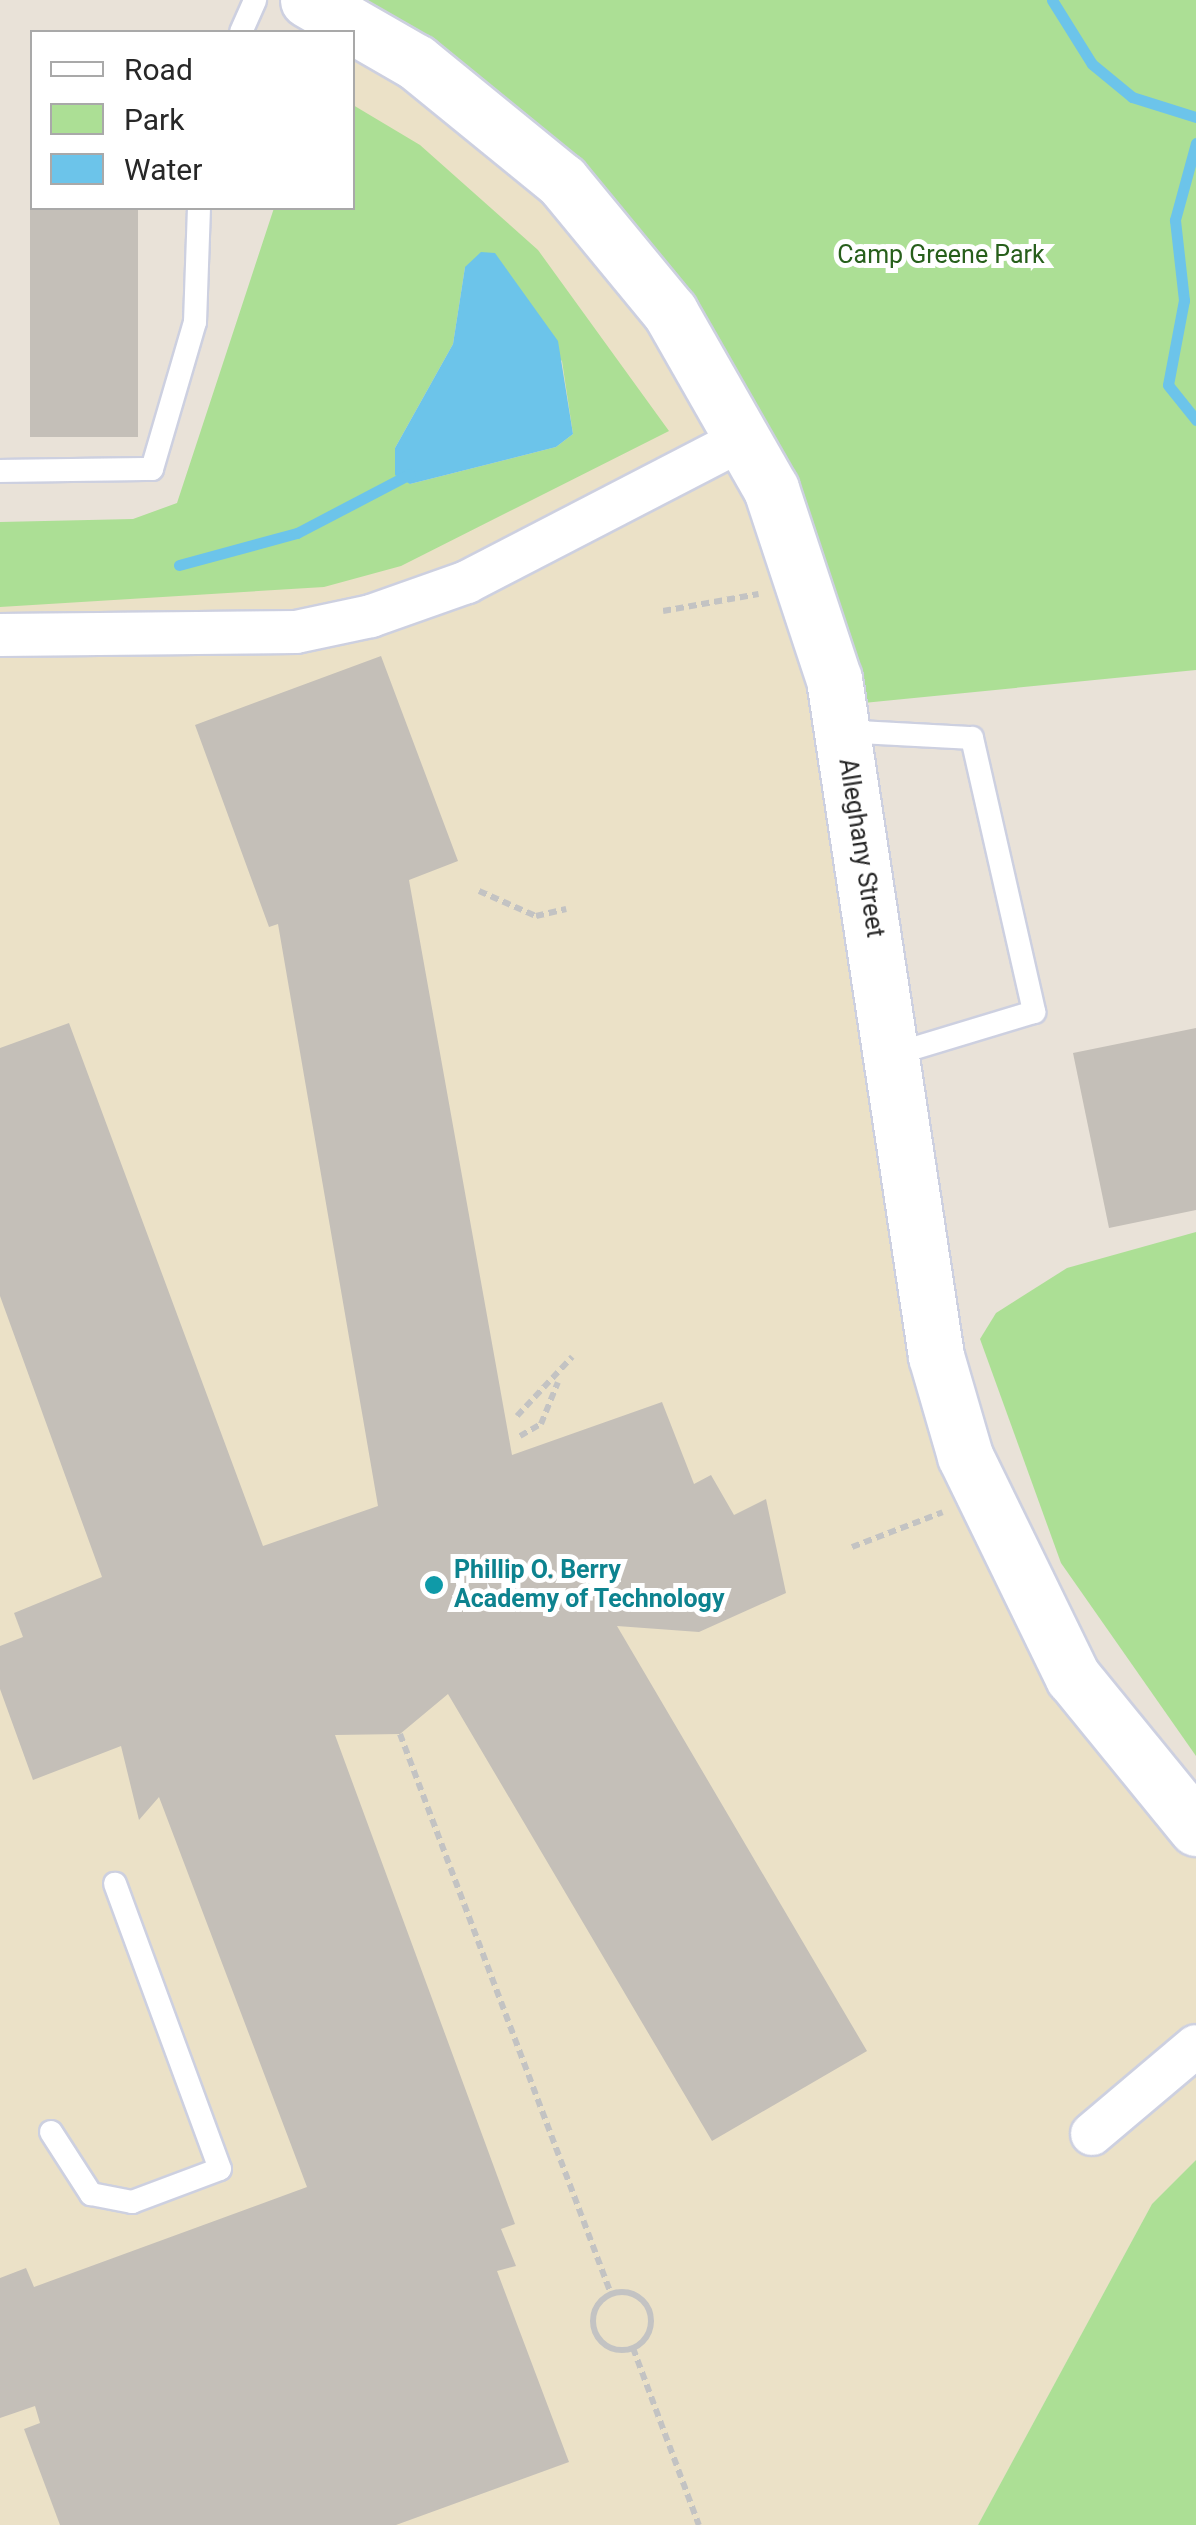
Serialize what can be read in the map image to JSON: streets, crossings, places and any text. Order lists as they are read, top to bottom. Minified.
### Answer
{"streets":{"street":["Alleghany Street"]},"parks":["Camp Greene Park"],"places":["Phillip O. Berry Academy of Technology"],"legend":["Road","Park","Water"]}
